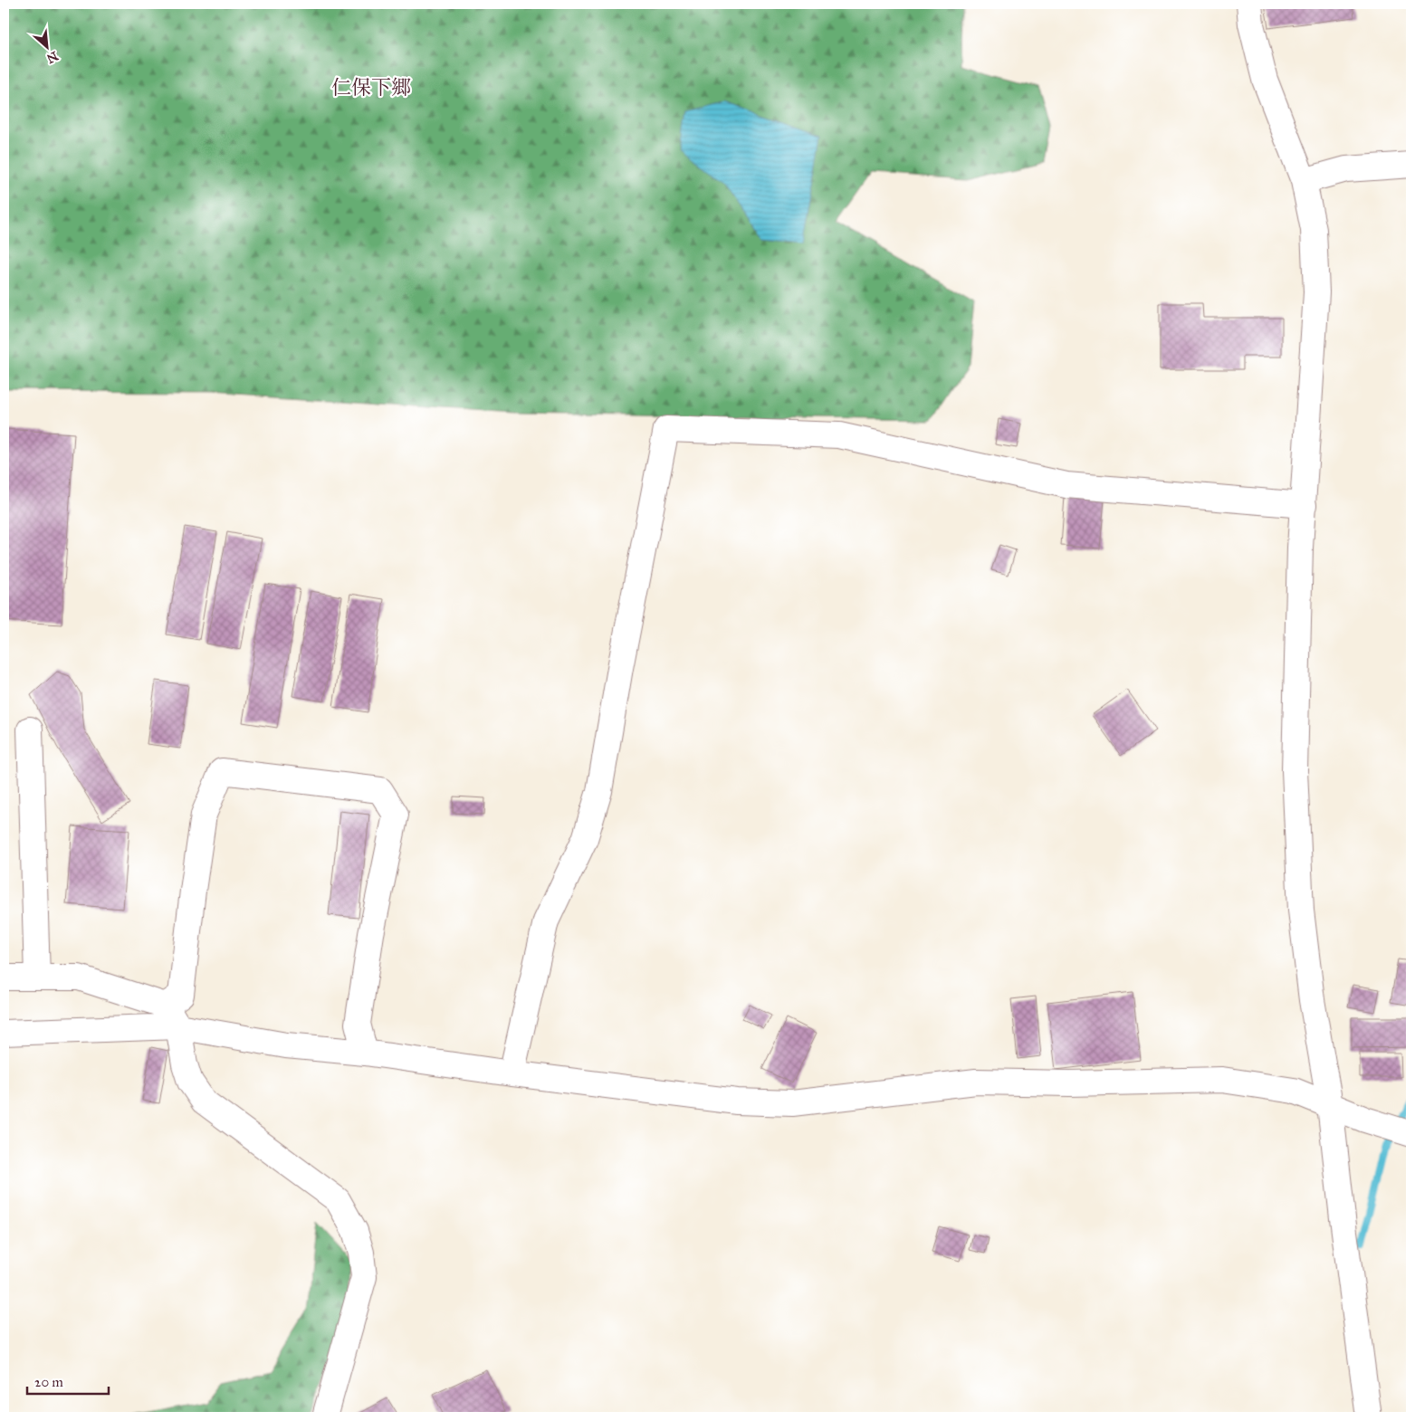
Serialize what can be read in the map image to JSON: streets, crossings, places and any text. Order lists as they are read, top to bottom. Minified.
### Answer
{"districts":["仁保下郷"],"scale_bar":"20 m","north":"bottom right"}
